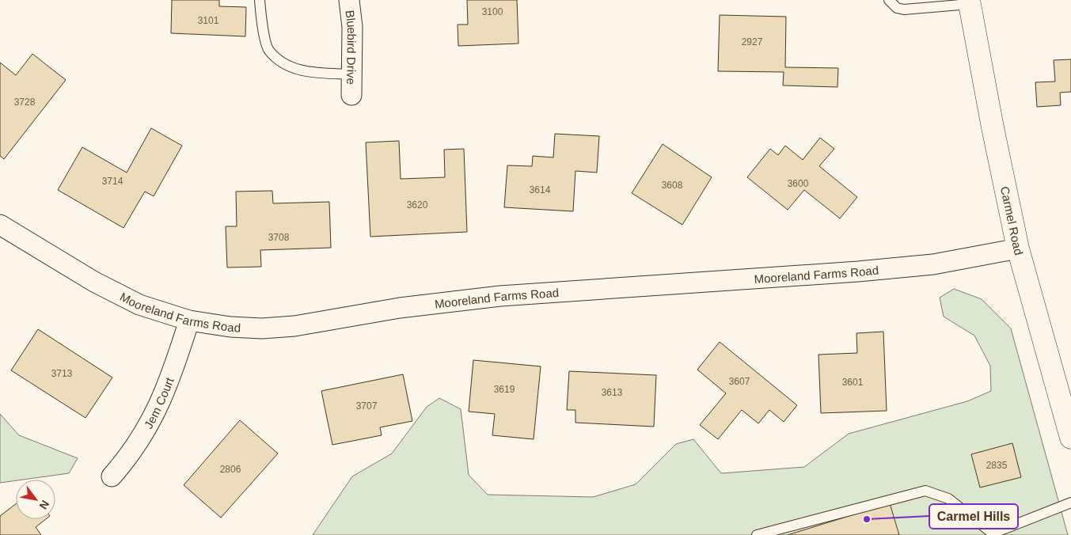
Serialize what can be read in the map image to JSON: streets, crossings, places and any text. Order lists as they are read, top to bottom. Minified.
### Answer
{"streets":{"main road":["Carmel Road"],"street":["Bluebird Drive","Mooreland Farms Road","Jem Court"]},"crossings":[["Carmel Road","Mooreland Farms Road"],["Mooreland Farms Road","Jem Court"]],"places":["Carmel Hills"],"house_numbers":["3100","3101","2927","3728","3714","3600","3608","3614","3620","3708","3713","3607","3601","3619","3613","3707","2835","2806"],"north":"bottom right"}
